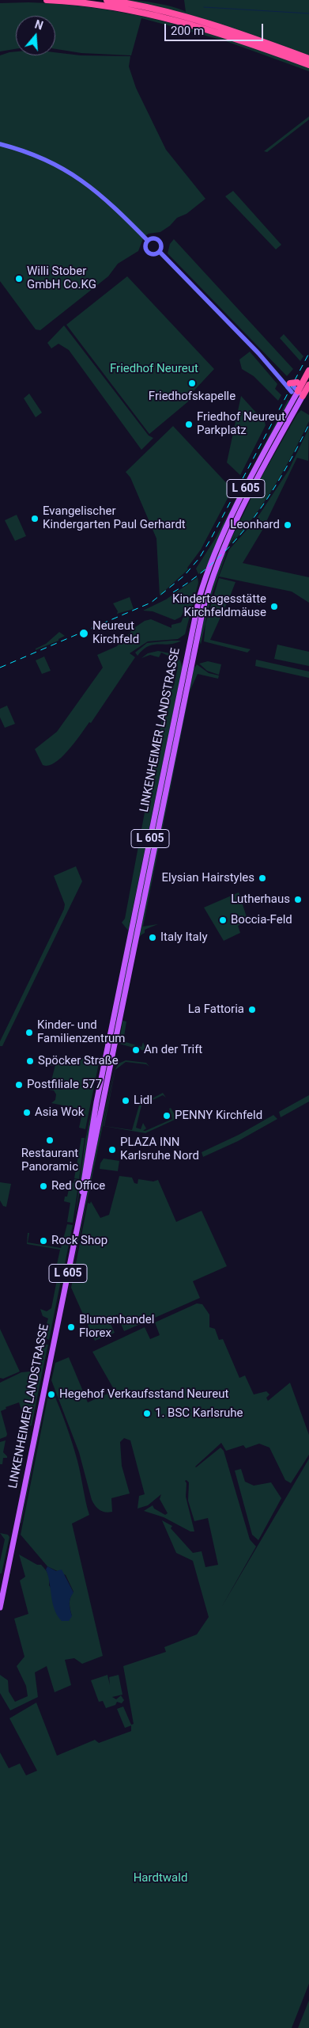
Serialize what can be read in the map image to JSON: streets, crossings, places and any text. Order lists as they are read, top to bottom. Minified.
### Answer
{"streets":{"highway":["L 605"],"main road":["LINKENHEIMER LANDSTRASSE"]},"crossings":[["L 605","LINKENHEIMER LANDSTRASSE"]],"parks":["Friedhof Neureut","Hardtwald"],"places":["Willi Stober GmbH Co.KG","Friedhofskapelle","Friedhof Neureut Parkplatz","Evangelischer Kindergarten Paul Gerhardt","Leonhard","Kindertagesstätte Kirchfeldmäuse","Neureut Kirchfeld","Elysian Hairstyles","Lutherhaus","Boccia-Feld","Italy Italy","La Fattoria","Kinder- und Familienzentrum","An der Trift","Spöcker Straße","Postfiliale 577","Lidl","Asia Wok","PENNY Kirchfeld","Restaurant Panoramic","PLAZA INN Karlsruhe Nord","Red Office","Rock Shop","Blumenhandel Florex","Hegehof Verkaufsstand Neureut","1. BSC Karlsruhe"],"scale_bar":"200 m","north":"top"}
